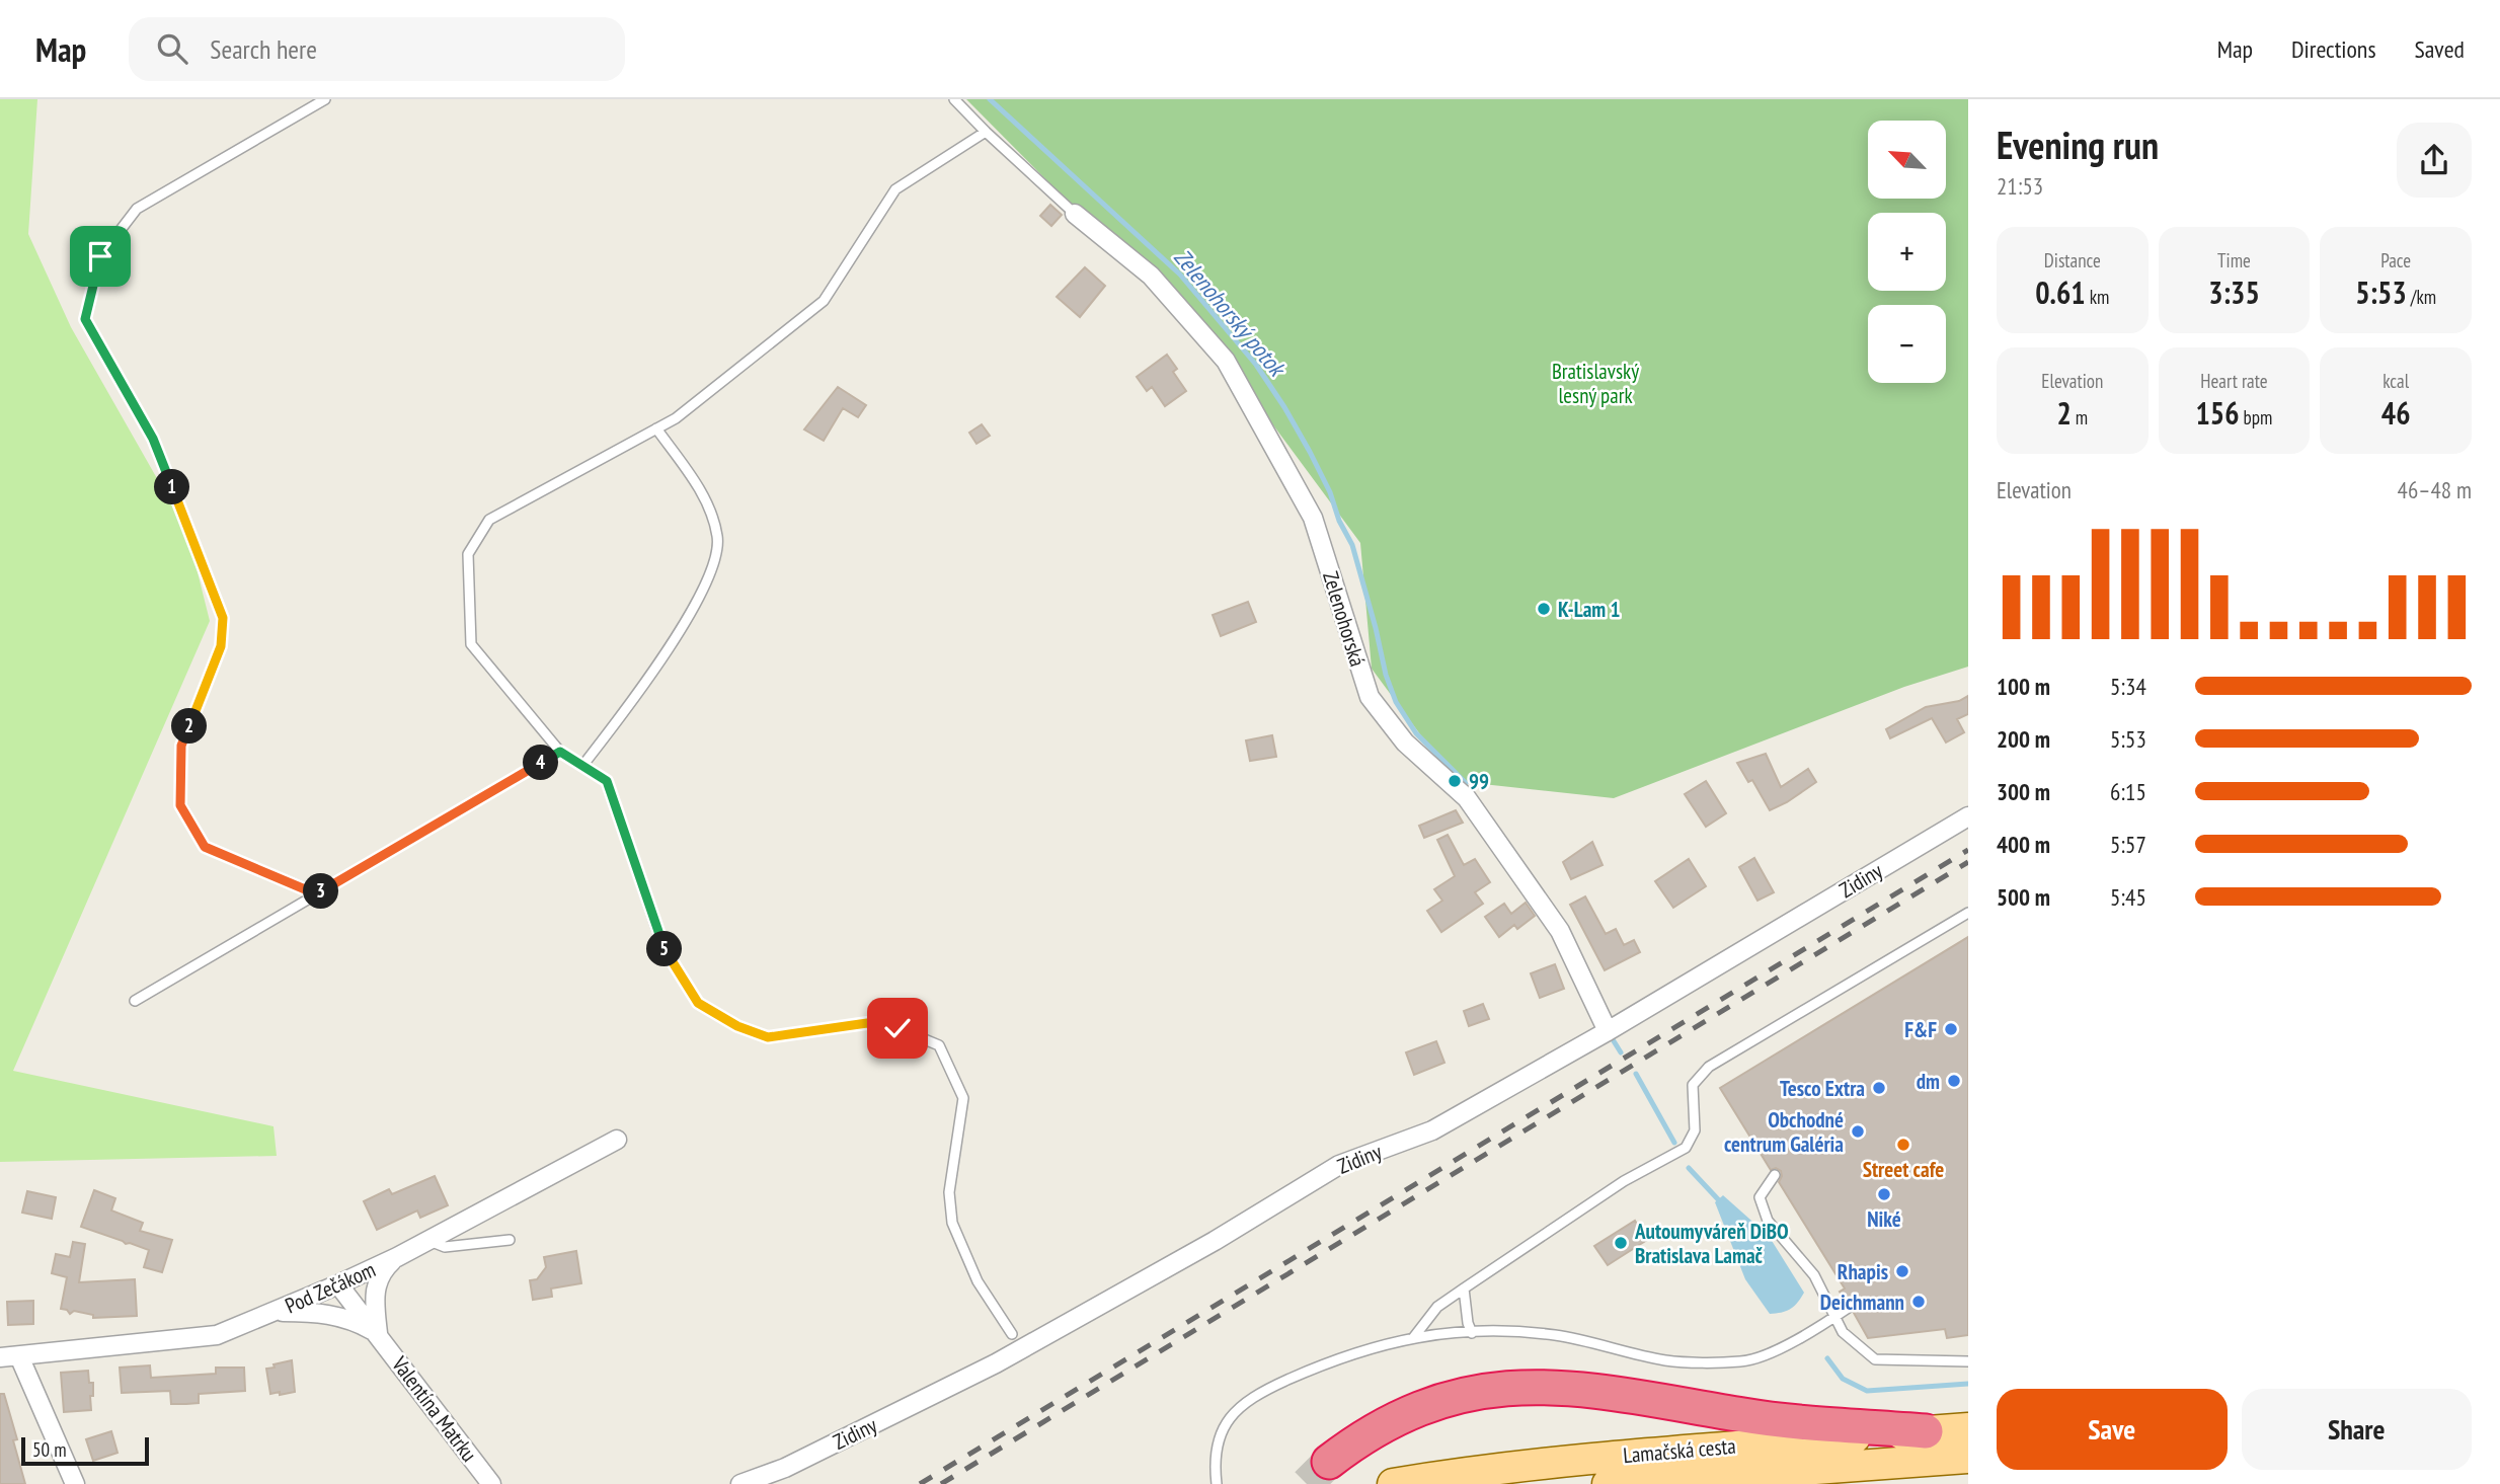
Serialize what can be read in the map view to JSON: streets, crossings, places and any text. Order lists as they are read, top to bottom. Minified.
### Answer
{"streets":{"main road":["Lamačská cesta"],"street":["Zelenohorská","Zidiny","Pod Zečákom","Valentína Matrku"]},"crossings":[["Zelenohorská","Zidiny"],["Pod Zečákom","Valentína Matrku"]],"water":["Zelenohorský potok"],"parks":["Bratislavský lesný park"],"places":["K-Lam 1","99","F&F","dm","Tesco Extra","Obchodné centrum Galéria","Street cafe","Niké","Autoumyváreň DiBO Bratislava Lamač","Rhapis","Deichmann"],"scale_bar":"50 m","north":"top left","page":{"header":"Map","search":"Search here","nav":["Map","Directions","Saved"],"heading":["Evening run","21:53"],"map_buttons":["+","−"],"stats":[["Distance","0.61 km"],["Time","3:35"],["Pace","5:53 /km"],["Elevation","2 m"],["Heart rate","156 bpm"],["kcal","46"]],"chart":["Elevation","46–48 m"],"pins":["1","2","4","3","5"],"list":[{"name":"100 m","note":"5:34"},{"name":"200 m","note":"5:53"},{"name":"300 m","note":"6:15"},{"name":"400 m","note":"5:57"},{"name":"500 m","note":"5:45"}],"buttons":["Save","Share"],"scale":"50 m"}}
